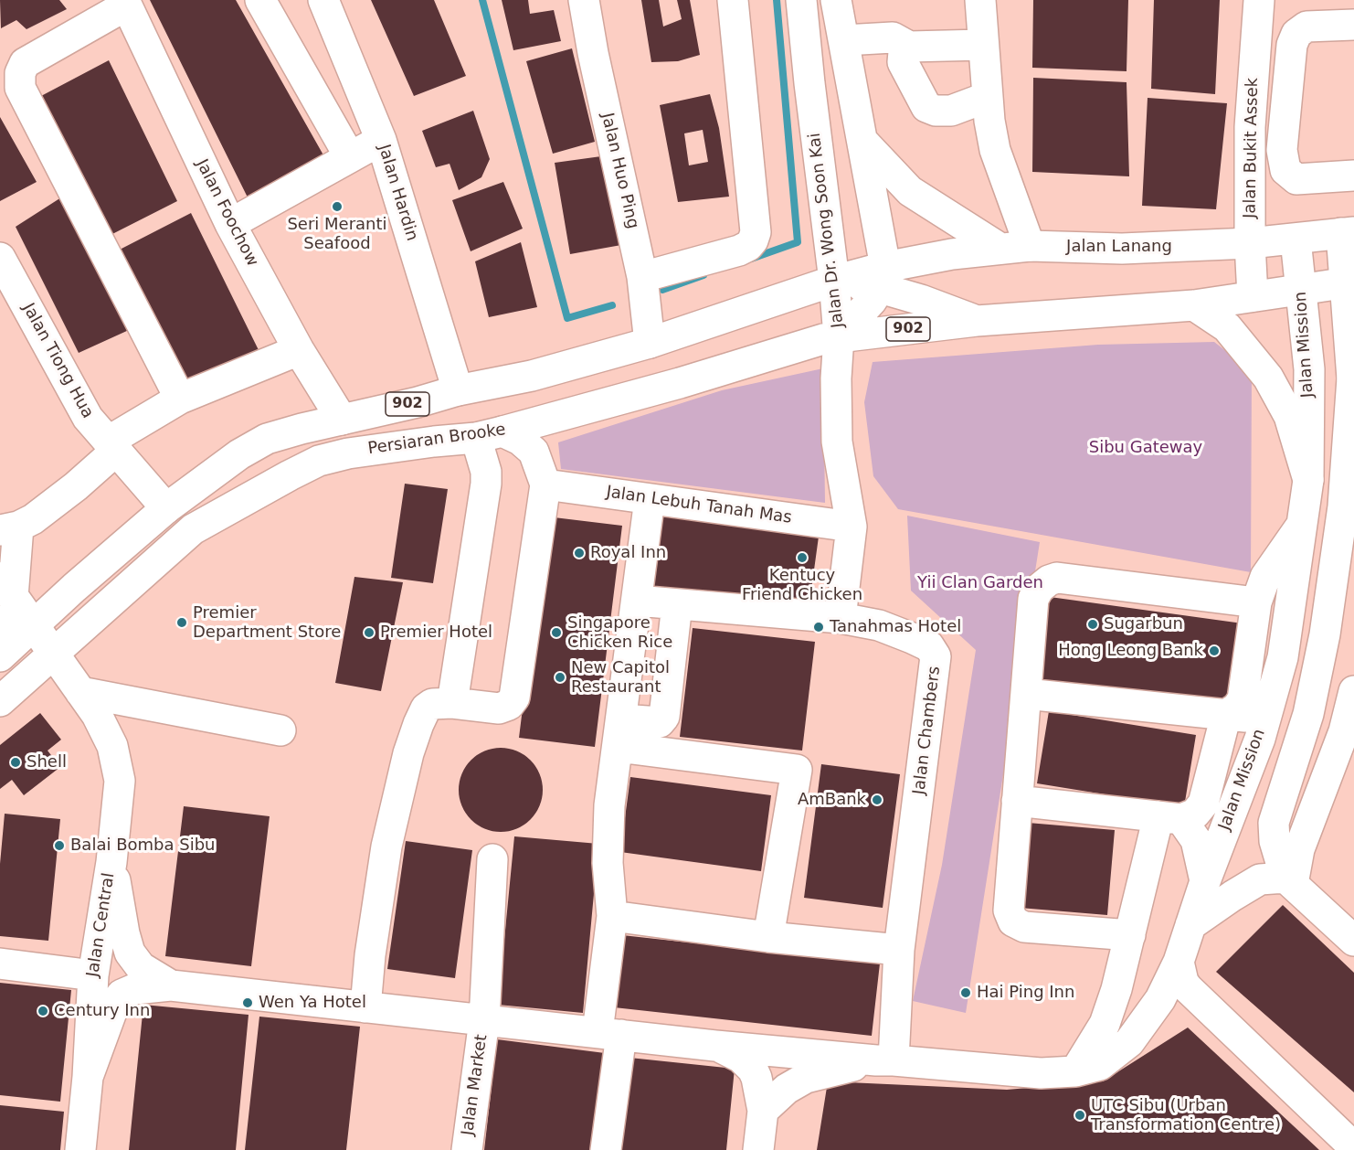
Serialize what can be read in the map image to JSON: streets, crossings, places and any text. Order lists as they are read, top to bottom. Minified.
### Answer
{"streets":{"street":["Jalan Bukit Assek","Jalan Huo Ping","Jalan Hardin","Jalan Foochow","Jalan Dr. Wong Soon Kai","Jalan Lanang","902","Jalan Mission","Jalan Tiong Hua","Persiaran Brooke","Jalan Lebuh Tanah Mas","Jalan Chambers","Jalan Central","Jalan Market"]},"crossings":[["Jalan Bukit Assek","Jalan Lanang"],["Jalan Huo Ping","902"],["Jalan Hardin","902"],["Jalan Foochow","902"],["Jalan Dr. Wong Soon Kai","Jalan Lanang"],["Jalan Dr. Wong Soon Kai","902"],["Jalan Dr. Wong Soon Kai","Persiaran Brooke"],["Jalan Lanang","902"],["Jalan Lanang","Jalan Mission"],["902","Jalan Tiong Hua"],["902","Jalan Central"],["Jalan Mission","Jalan Chambers"],["Jalan Mission","Jalan Market"],["Persiaran Brooke","Jalan Central"]],"parks":["Sibu Gateway","Yii Clan Garden"],"places":["Seri Meranti Seafood","Royal Inn","Kentucy Friend Chicken","Premier Department Store","Sugarbun","Tanahmas Hotel","Premier Hotel","Singapore Chicken Rice","Hong Leong Bank","New Capitol Restaurant","Shell","AmBank","Balai Bomba Sibu","Hai Ping Inn","Wen Ya Hotel","Century Inn","UTC Sibu (Urban Transformation Centre)"]}
